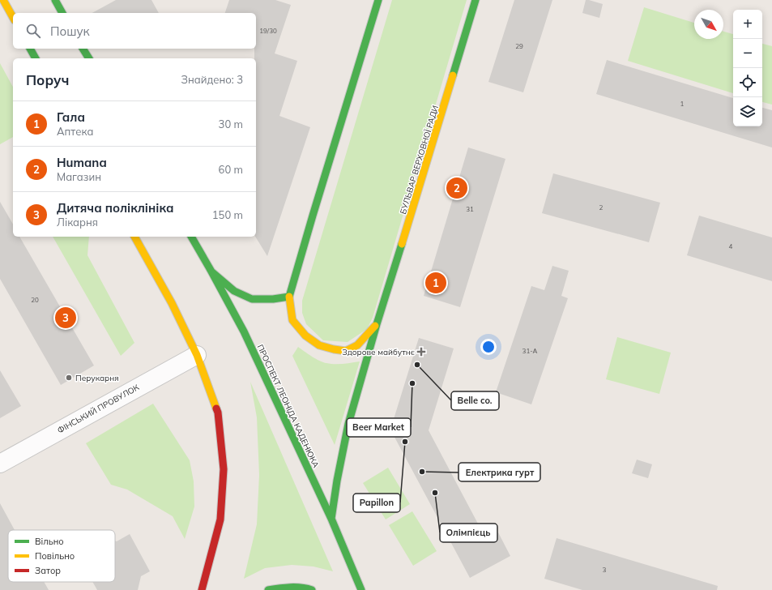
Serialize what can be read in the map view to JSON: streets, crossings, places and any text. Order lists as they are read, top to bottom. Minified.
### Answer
{"streets":{"main road":["БУЛЬВАР ВЕРХОВНОЇ РАДИ","ПРОСПЕКТ ЛЕОНІДА КАДЕНЮКА"],"street":["ФІНСЬКИЙ ПРОВУЛОК"]},"crossings":[["БУЛЬВАР ВЕРХОВНОЇ РАДИ","ПРОСПЕКТ ЛЕОНІДА КАДЕНЮКА"]],"places":{"health":["Здорове майбутнє"],"other":["Belle co.","Перукарня","Beer Market","Papillon","Електрика гурт","Олімпієць"]},"house_numbers":["19/30","29","1","2","31","4","20","31-А","3"],"legend":["Вільно","Повільно","Затор"],"north":"bottom right","page":{"map_buttons":["+","−"],"search":"Пошук","heading":["Поруч","Знайдено: 3"],"list":[{"mark":"1","name":"Гала","note":"Аптека","value":"30 m"},{"mark":"2","name":"Humana","note":"Магазин","value":"60 m"},{"mark":"3","name":"Дитяча поліклініка","note":"Лікарня","value":"150 m"}],"pins":["2","1","3"]}}
